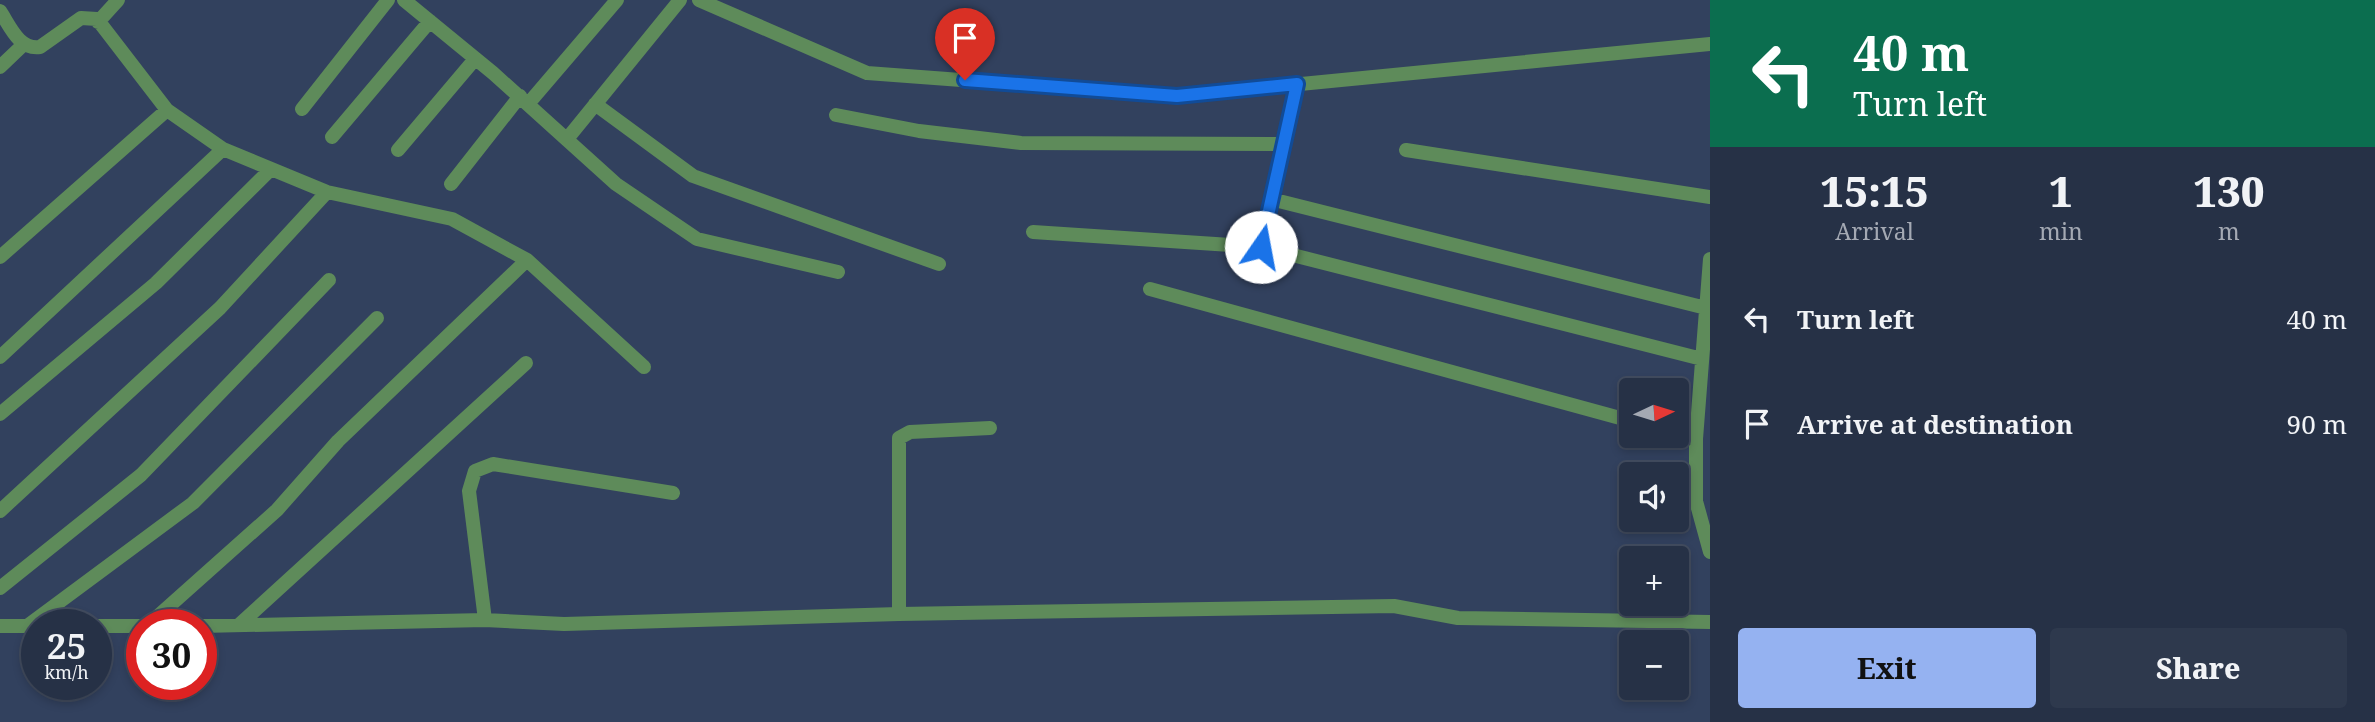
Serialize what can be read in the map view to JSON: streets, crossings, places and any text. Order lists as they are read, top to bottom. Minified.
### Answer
{"north":"right","page":{"turn":["40 m","Turn left"],"eta":["15:15","Arrival","1","min","130","m"],"list":[{"name":"Turn left","value":"40 m"},{"name":"Arrive at destination","value":"90 m"}],"map_buttons":["+","−"],"speed":"25 km/h","limit":"30","buttons":["Exit","Share"]}}
